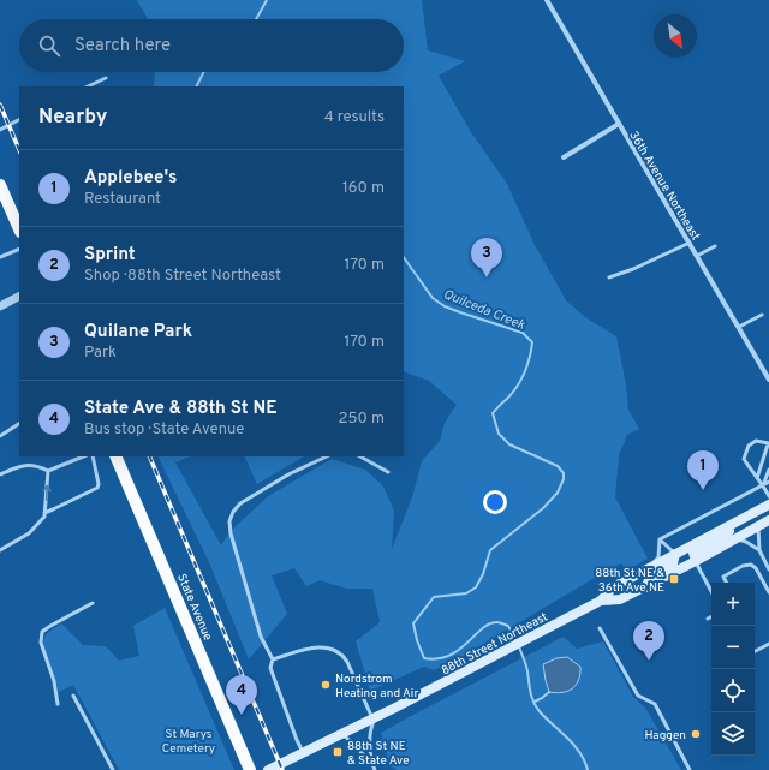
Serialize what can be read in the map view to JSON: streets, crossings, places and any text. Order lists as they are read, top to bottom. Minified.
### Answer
{"streets":{"main road":["State Avenue","88th Street Northeast"],"street":["36th Avenue Northeast"]},"water":["Quilceda Creek"],"parks":["St Marys Cemetery"],"places":{"transit":["88th St NE & 36th Ave NE","88th St NE & State Ave"],"other":["Nordstrom Heating and Air","Haggen"]},"north":"bottom right","page":{"search":"Search here","heading":["Nearby","4 results"],"list":[{"mark":"1","name":"Applebee's","note":"Restaurant","value":"160 m"},{"mark":"2","name":"Sprint","note":"Shop · 88th Street Northeast","value":"170 m"},{"mark":"3","name":"Quilane Park","note":"Park","value":"170 m"},{"mark":"4","name":"State Ave & 88th St NE","note":"Bus stop · State Avenue","value":"250 m"}],"pins":["3","1","2","4"],"map_buttons":["+","−"]}}
